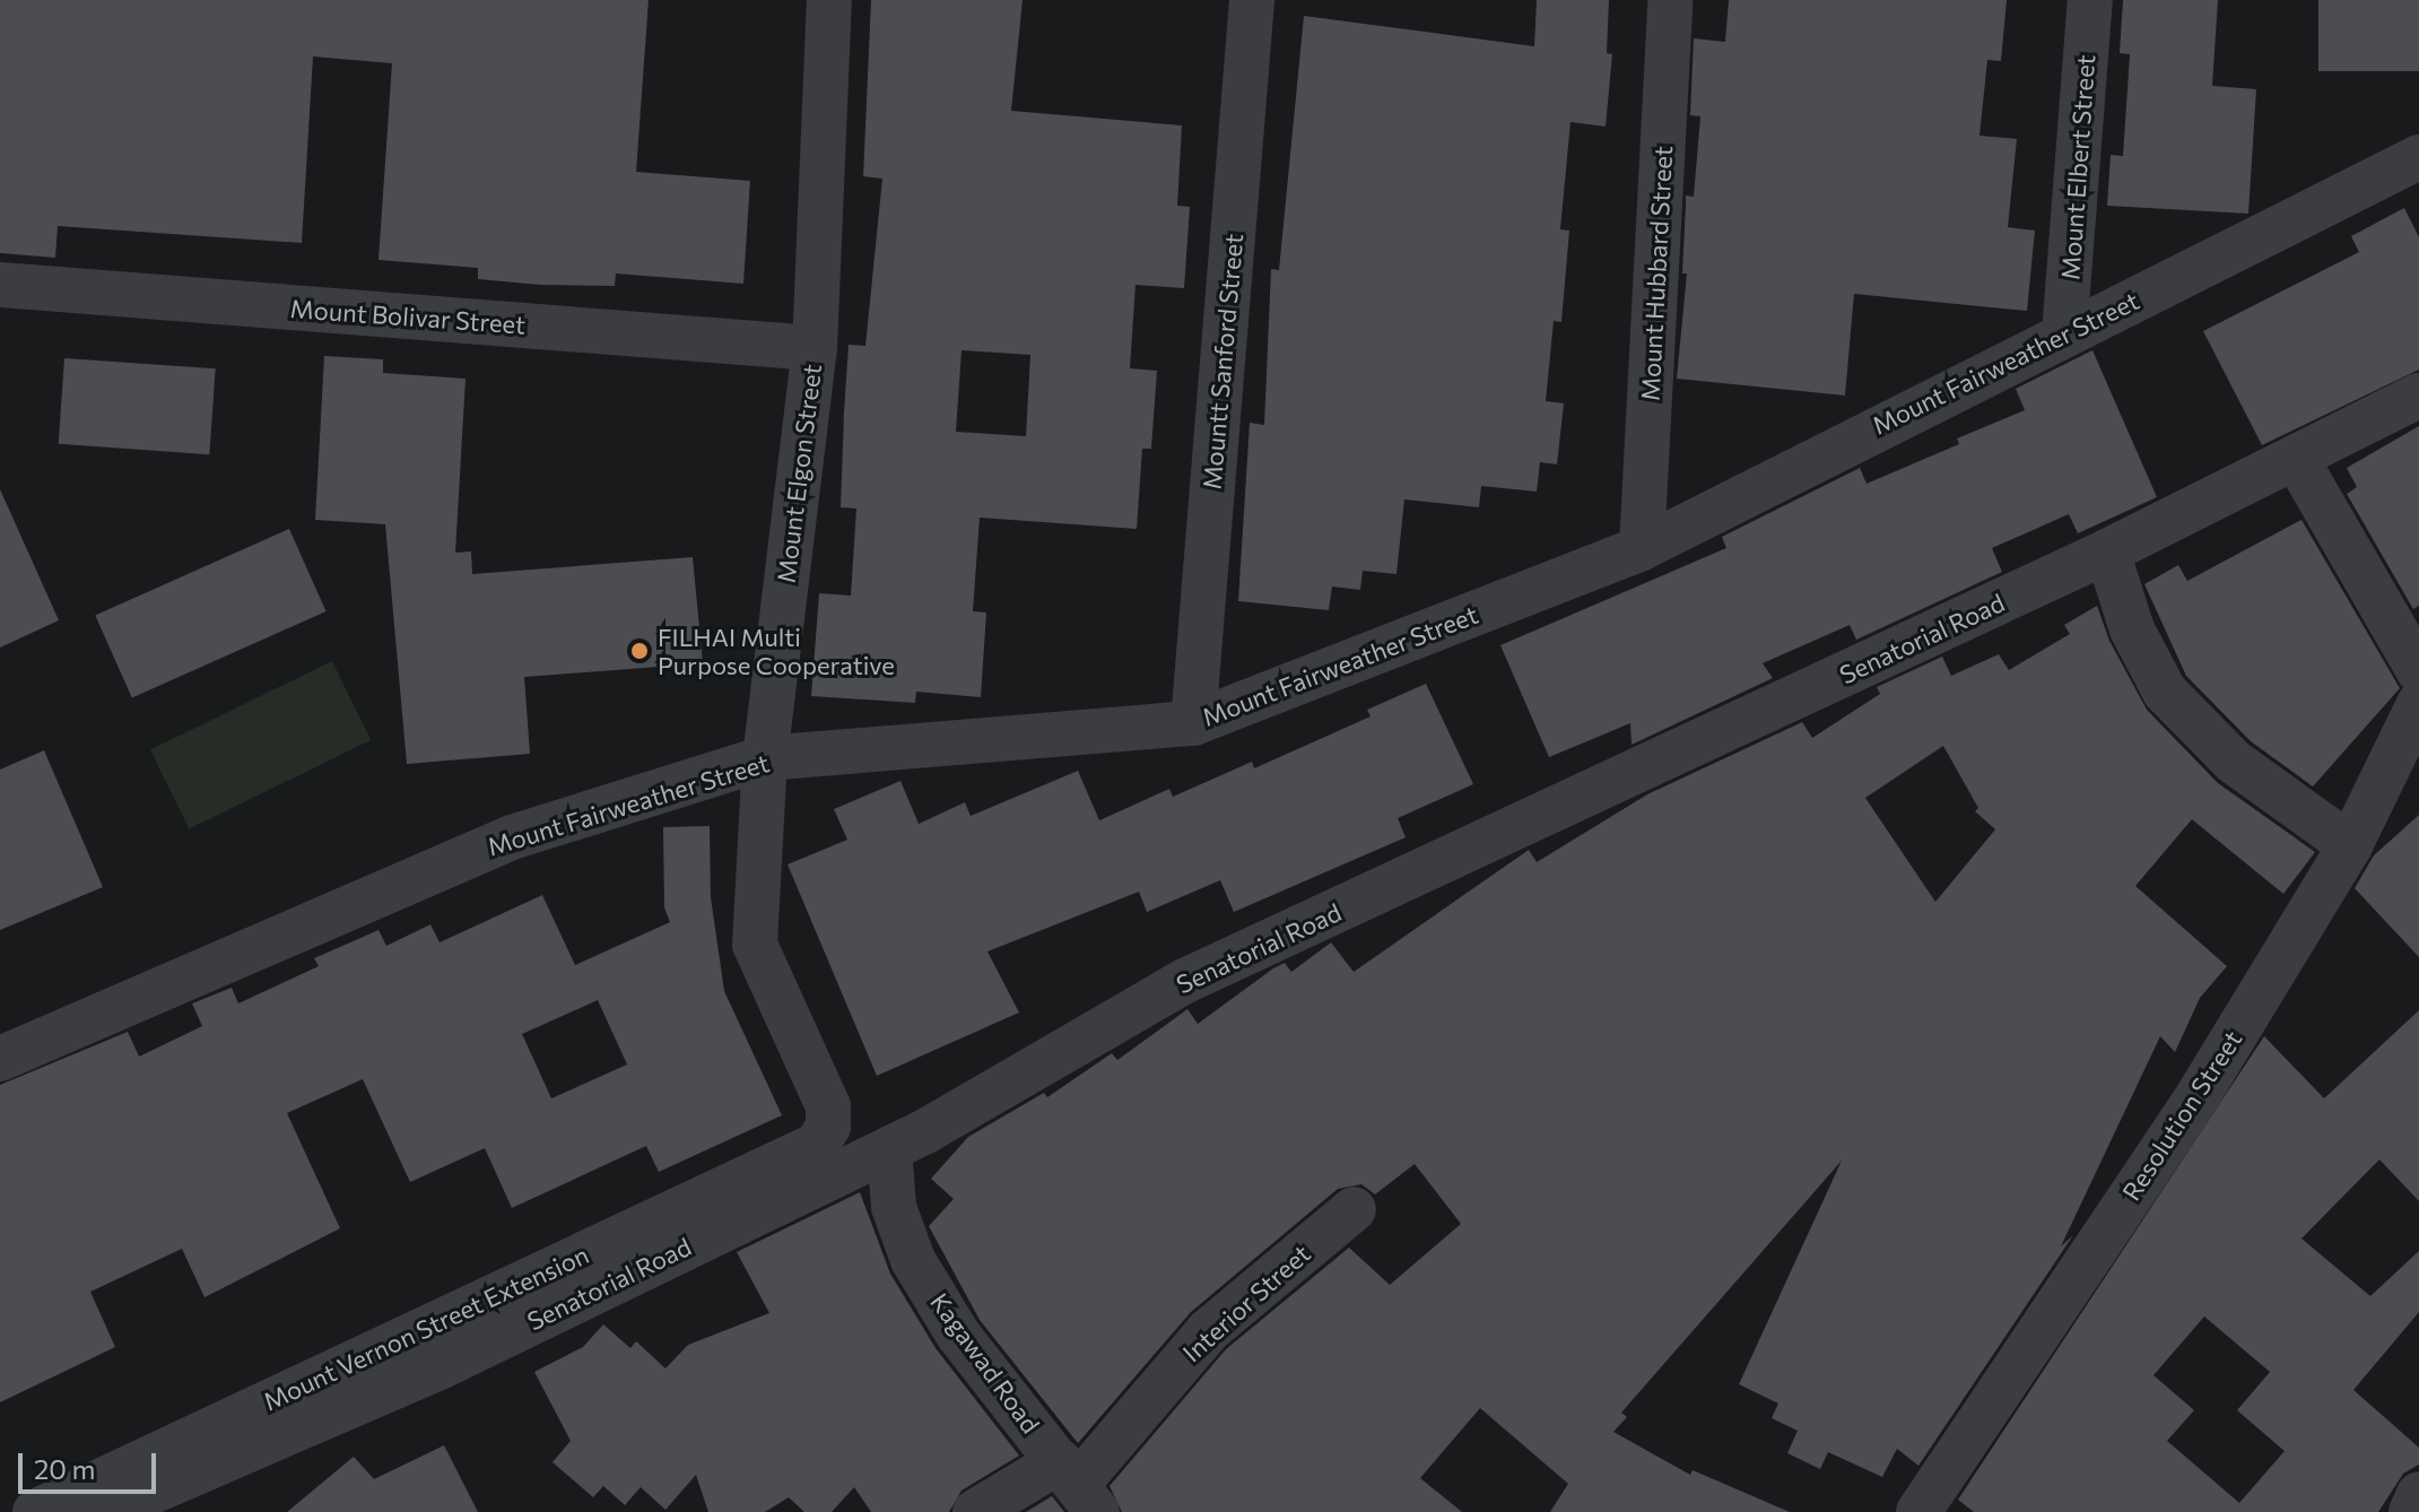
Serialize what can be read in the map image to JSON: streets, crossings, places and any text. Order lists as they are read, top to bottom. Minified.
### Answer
{"streets":{"street":["Mount Elbert Street","Mount Hubbard Street","Mount Bolivar Street","Mountt Sanford Street","Mount Fairweather Street","Mount Elgon Street","Senatorial Road","Resolution Street","Interior Street","Mount Vernon Street Extension","Kagawad Road"]},"crossings":[["Mount Elbert Street","Mount Fairweather Street"],["Mount Hubbard Street","Mount Fairweather Street"],["Mount Bolivar Street","Mount Elgon Street"],["Mountt Sanford Street","Mount Fairweather Street"],["Mount Fairweather Street","Mount Elgon Street"],["Mount Elgon Street","Mount Vernon Street Extension"],["Senatorial Road","Kagawad Road"],["Interior Street","Kagawad Road"]],"places":["FILHAI Multi Purpose Cooperative"],"scale_bar":"20 m"}
